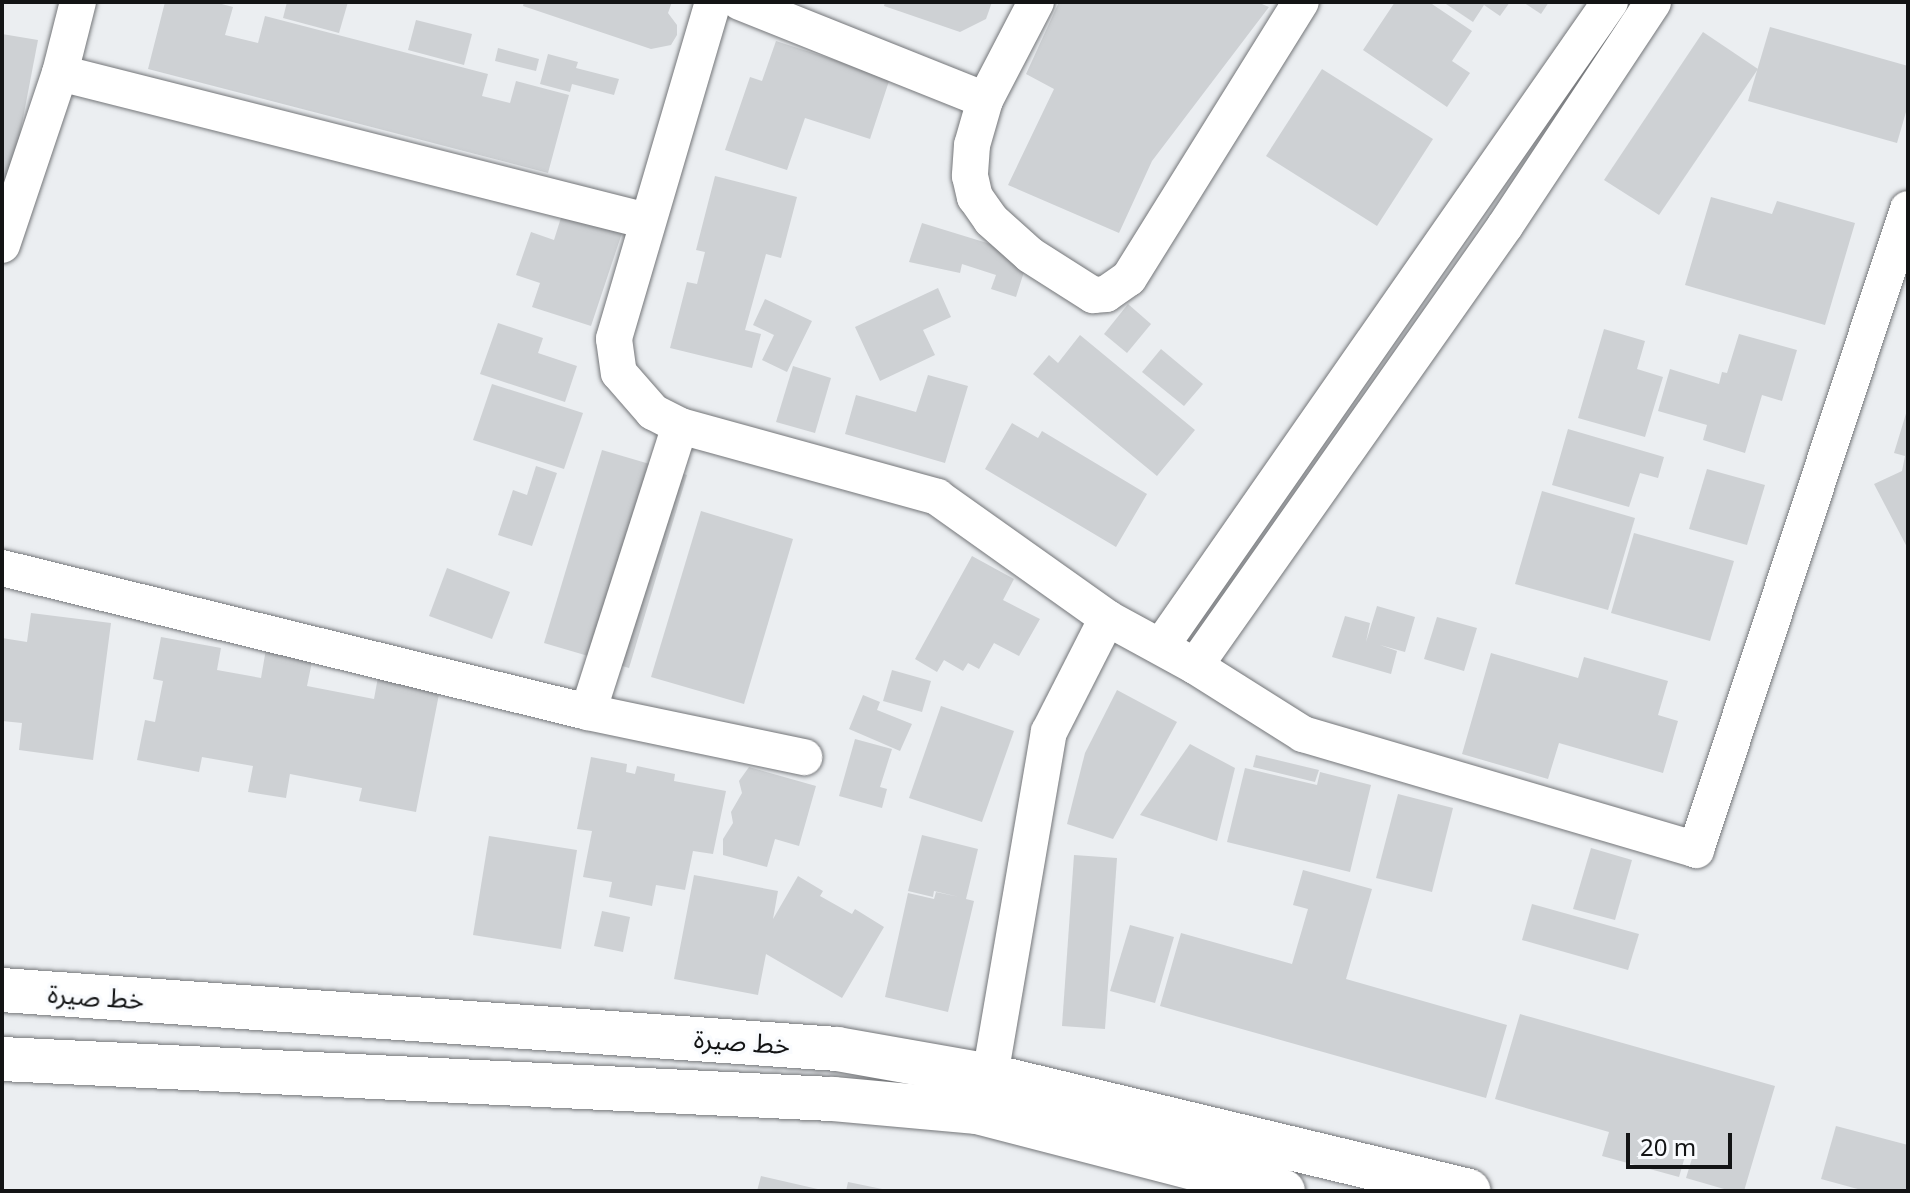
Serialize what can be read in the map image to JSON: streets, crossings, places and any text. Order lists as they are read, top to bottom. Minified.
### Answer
{"streets":{"street":["خط صيرة"]},"scale_bar":"20 m"}
